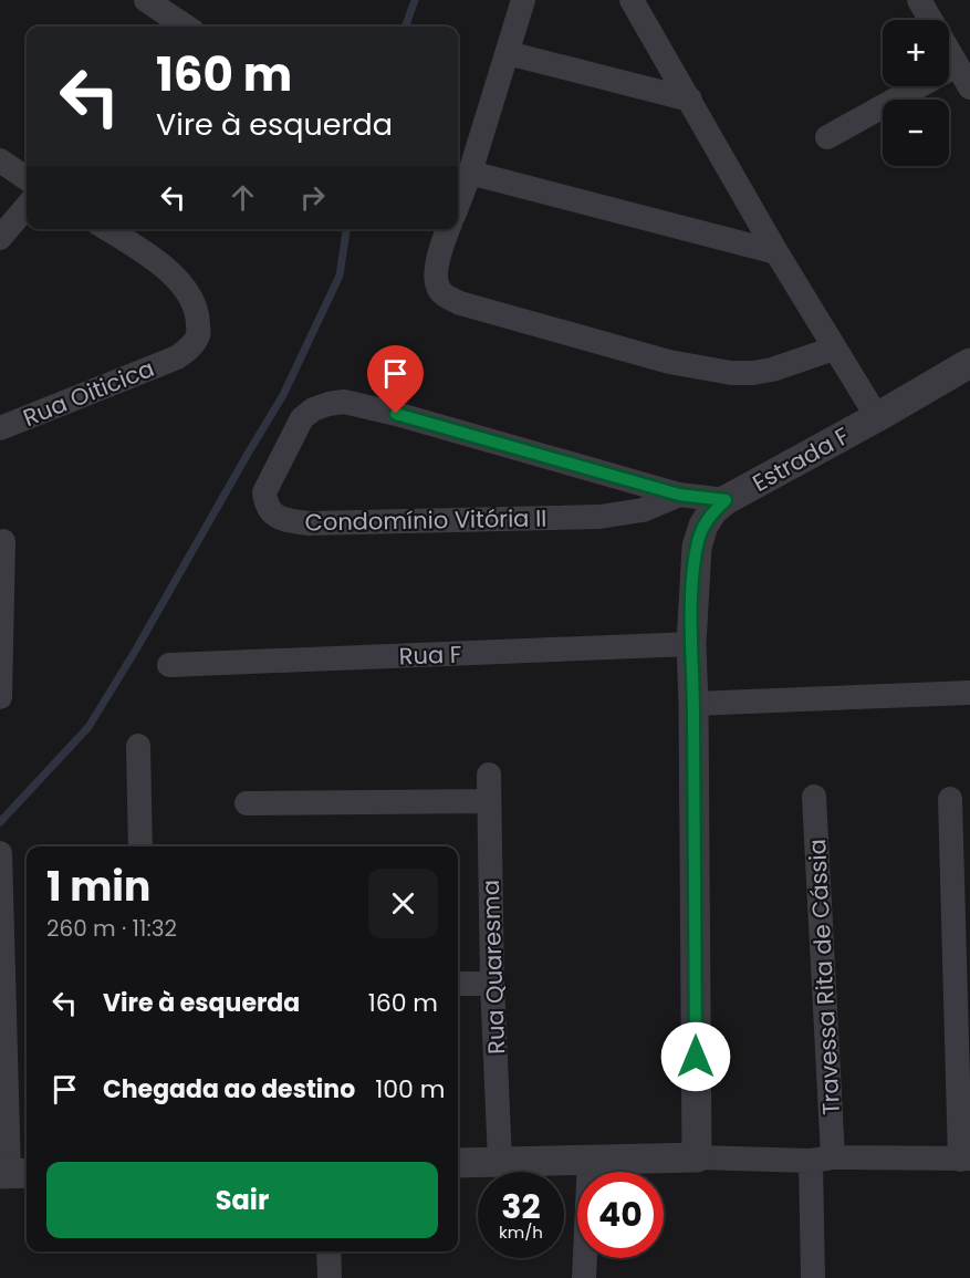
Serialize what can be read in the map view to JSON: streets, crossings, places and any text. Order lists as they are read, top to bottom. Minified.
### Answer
{"streets":{"street":["Rua Oiticica","Estrada F","Condomínio Vitória II","Rua F","Rua Quaresma","Travessa Rita de Cássia"]},"crossings":[["Estrada F","Condomínio Vitória II"],["Estrada F","Rua F"]],"page":{"map_buttons":["+","−"],"turn":["160 m","Vire à esquerda"],"heading":["1 min","260 m · 11:32"],"list":[{"name":"Vire à esquerda","value":"160 m"},{"name":"Chegada ao destino","value":"100 m"}],"buttons":"Sair","speed":"32 km/h","limit":"40"}}
